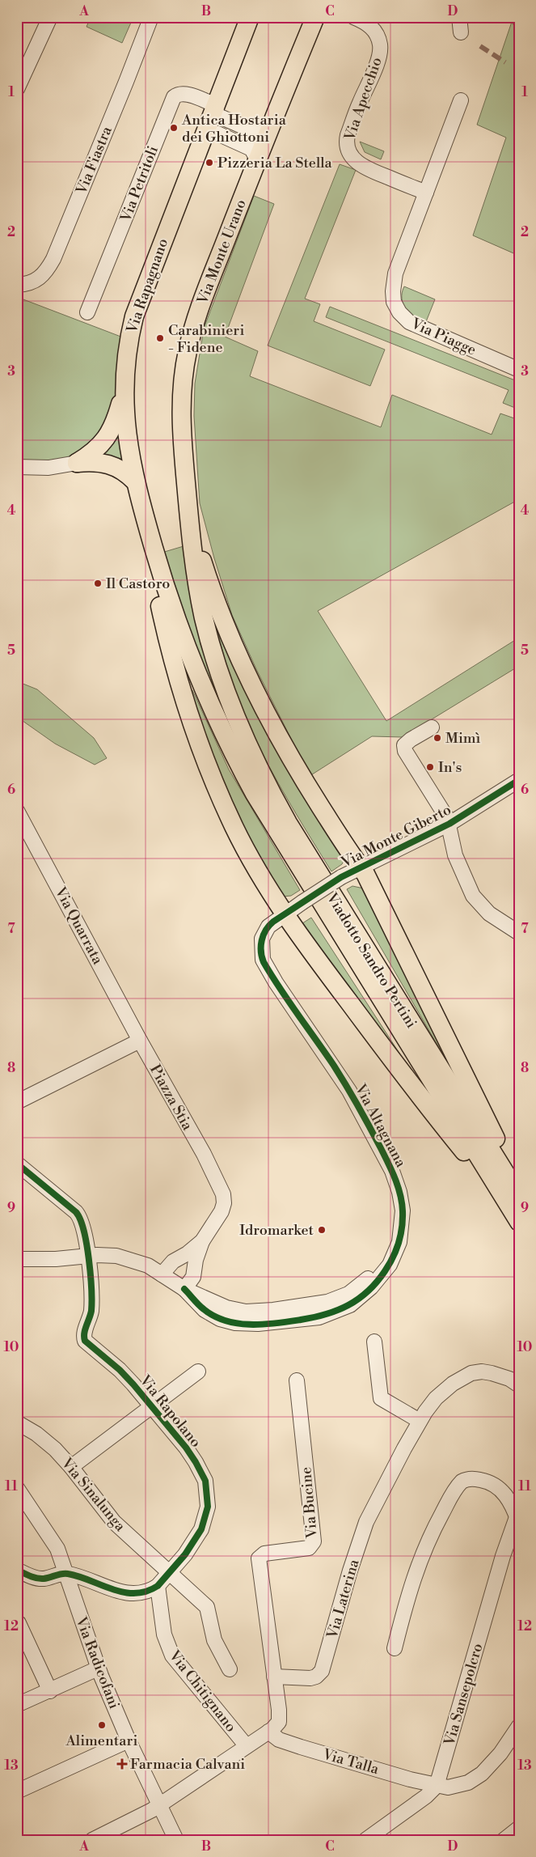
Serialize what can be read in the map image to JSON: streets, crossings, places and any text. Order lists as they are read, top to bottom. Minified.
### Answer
{"streets":{"main road":["Via Monte Urano","Via Rapagnano","Viadotto Sandro Pertini"],"street":["Via Apecchio","Via Fiastra","Via Petritoli","Via Piagge","Via Monte Giberto","Via Quarrata","Piazza Stia","Via Altagnana","Via Rapolano","Via Sinalunga","Via Bucine","Via Laterina","Via Radicofani","Via Chitignano","Via Sansepolcro","Via Talla"]},"crossings":[["Via Apecchio","Via Piagge"],["Via Petritoli","Via Rapagnano"],["Via Monte Urano","Viadotto Sandro Pertini"],["Via Rapagnano","Viadotto Sandro Pertini"],["Via Monte Giberto","Via Altagnana"],["Via Quarrata","Piazza Stia"],["Via Altagnana","Via Rapolano"],["Via Rapolano","Via Sinalunga"],["Via Rapolano","Via Chitignano"],["Via Bucine","Via Laterina"],["Via Sansepolcro","Via Talla"]],"places":{"other":["Antica Hostaria dei Ghiottoni","Pizzeria La Stella","Carabinieri - Fidene","Il Castoro","Mimì","In's","Idromarket","Alimentari"],"health":["Farmacia Calvani"]},"grid":{"columns":["A","B","C","D"],"rows":["1","2","3","4","5","6","7","8","9","10","11","12","13"]}}
